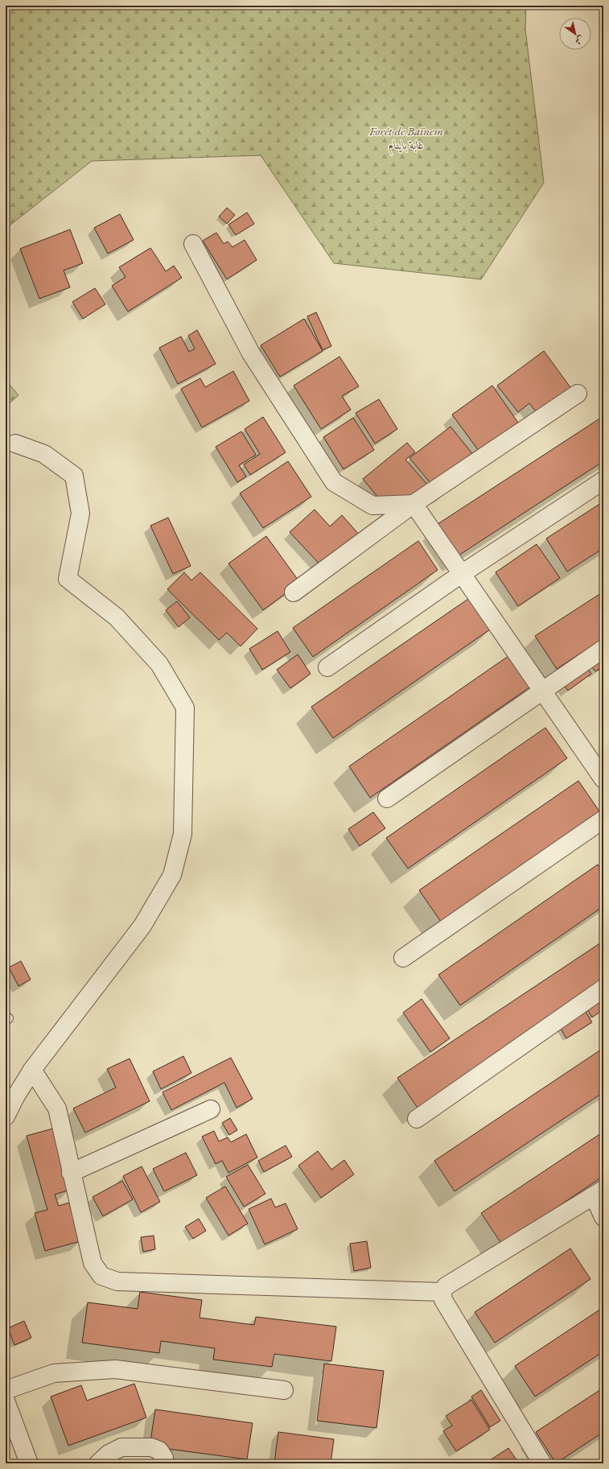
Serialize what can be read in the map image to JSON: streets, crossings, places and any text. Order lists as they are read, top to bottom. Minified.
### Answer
{"parks":["Forêt de Baïnem غابة باينام"],"north":"bottom right"}
